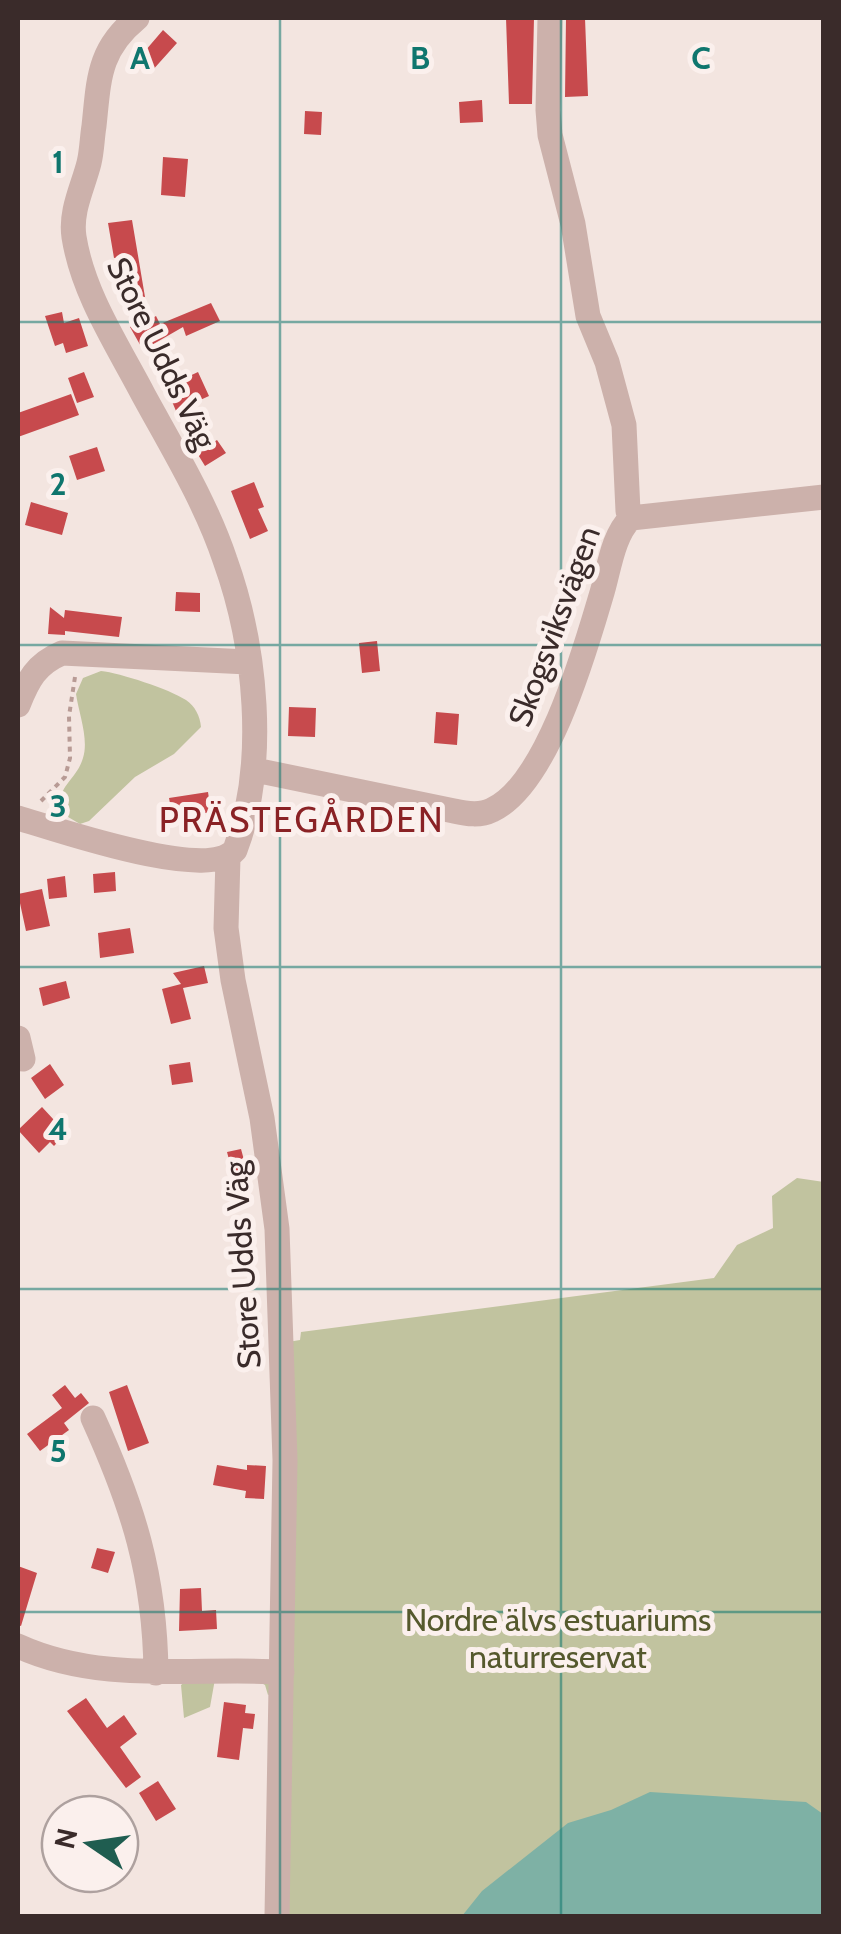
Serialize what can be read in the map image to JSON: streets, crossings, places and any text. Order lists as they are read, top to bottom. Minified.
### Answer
{"streets":{"street":["Store Udds Väg","Skogsviksvägen"]},"crossings":[["Store Udds Väg","Skogsviksvägen"]],"districts":["PRÄSTEGÅRDEN"],"parks":["Nordre älvs estuariums naturreservat"],"north":"left","grid":{"columns":["A","B","C"],"rows":["1","2","3","4","5"]}}
